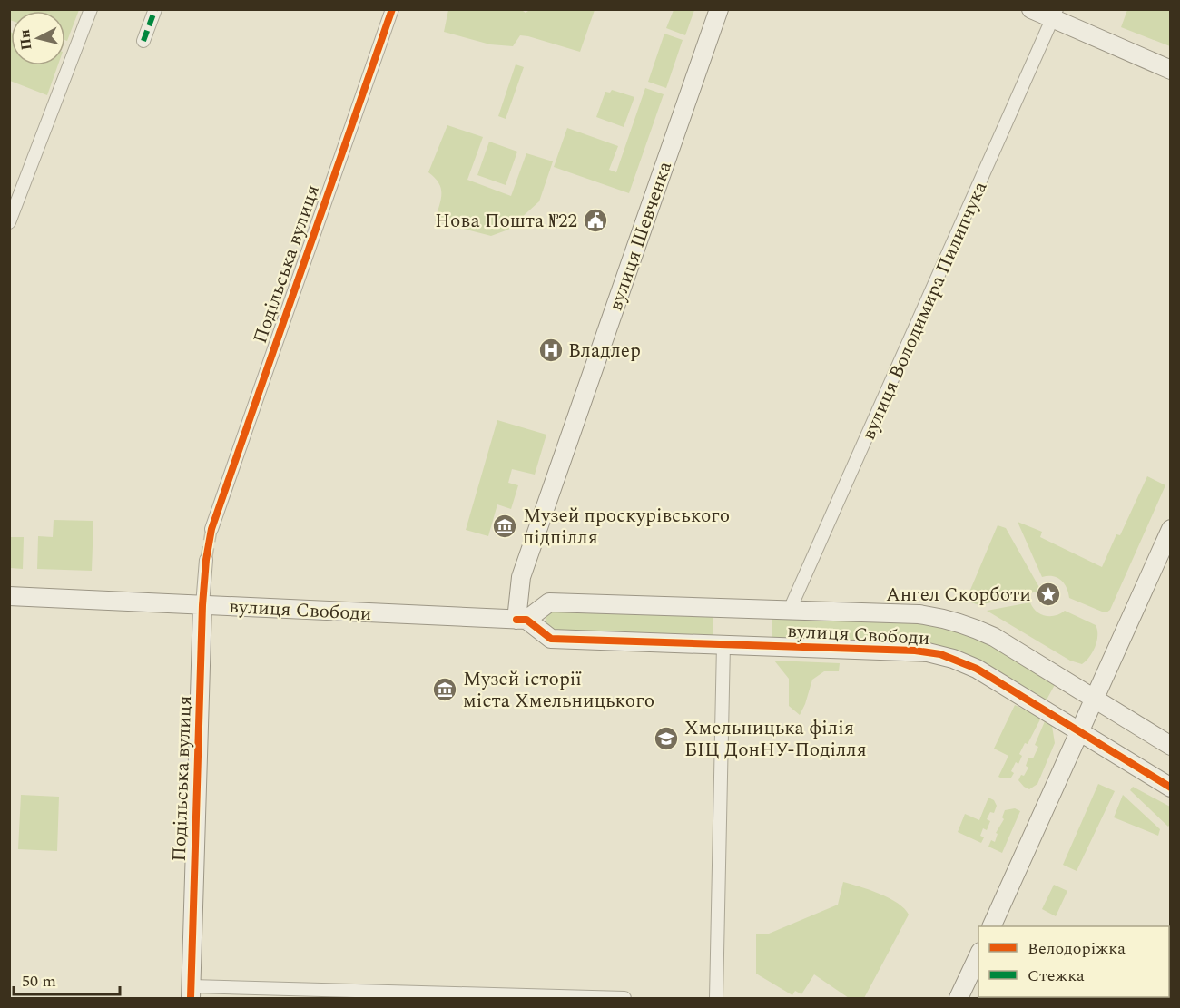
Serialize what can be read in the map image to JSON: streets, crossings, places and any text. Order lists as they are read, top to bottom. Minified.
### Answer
{"streets":{"street":["вулиця Шевченка","Подільська вулиця","вулиця Володимира Пилипчука","вулиця Свободи"]},"crossings":[["вулиця Шевченка","вулиця Свободи"],["Подільська вулиця","вулиця Свободи"],["вулиця Володимира Пилипчука","вулиця Свободи"]],"places":{"public building":["Нова Пошта №22"],"hospital":["Владлер"],"museum":["Музей проскурівського підпілля","Музей історії міста Хмельницького"],"place":["Ангел Скорботи"],"school or university":["Хмельницька філія БІЦ ДонНУ-Поділля"]},"legend":["Велодоріжка","Стежка"],"scale_bar":"50 m","north":"left"}
